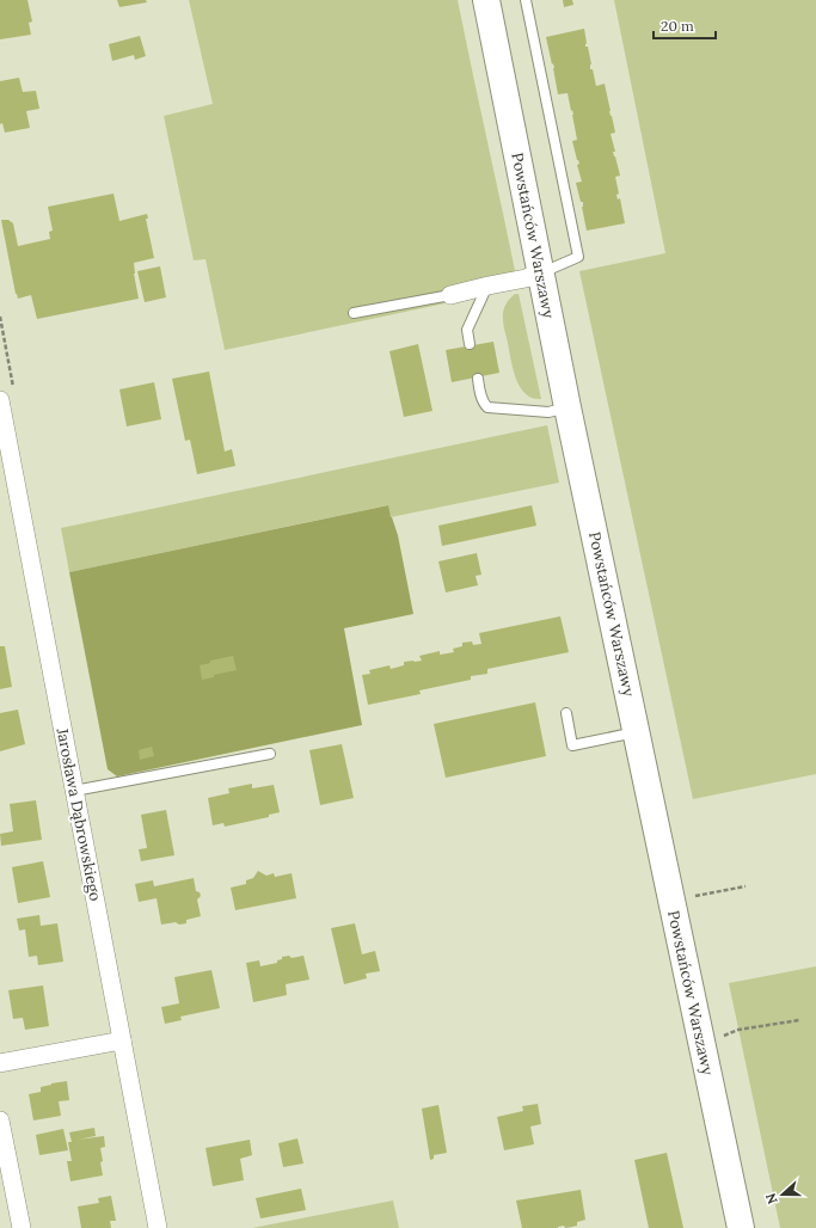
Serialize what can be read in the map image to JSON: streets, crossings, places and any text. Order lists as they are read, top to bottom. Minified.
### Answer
{"streets":{"main road":["Powstańców Warszawy"],"street":["Jarosława Dąbrowskiego"]},"scale_bar":"20 m","north":"left"}
